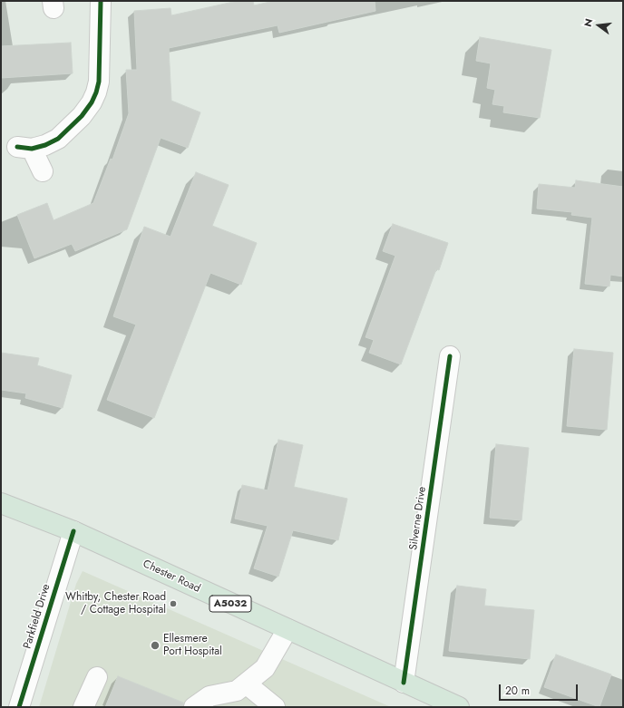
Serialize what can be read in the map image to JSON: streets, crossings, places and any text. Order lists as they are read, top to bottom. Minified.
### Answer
{"streets":{"main road":["Chester Road","A5032"],"street":["Silverne Drive","Parkfield Drive"]},"crossings":[["Silverne Drive","Chester Road"],["Chester Road","Parkfield Drive"]],"places":["Whitby, Chester Road / Cottage Hospital","Ellesmere Port Hospital"],"scale_bar":"20 m","north":"left"}
